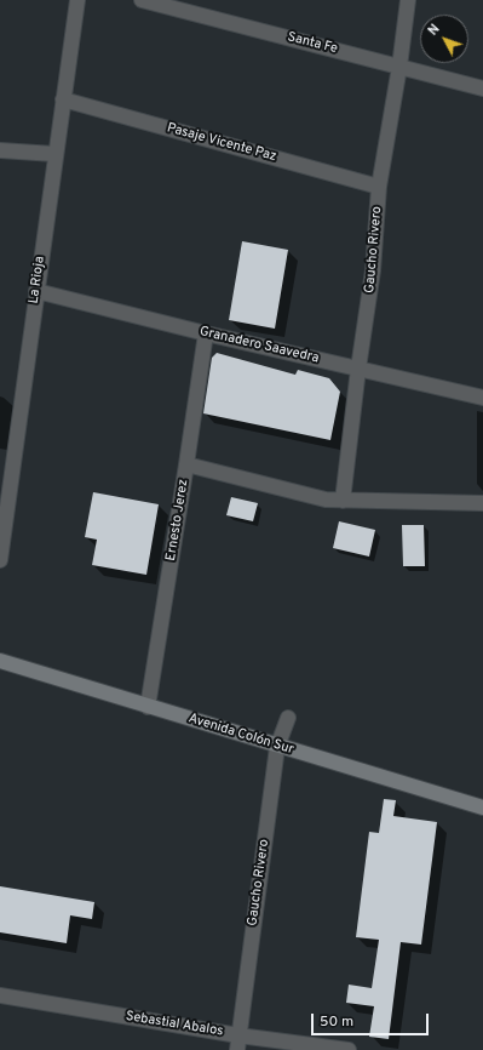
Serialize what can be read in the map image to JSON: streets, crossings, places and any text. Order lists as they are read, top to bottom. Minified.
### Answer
{"streets":{"main road":["Avenida Colón Sur"],"street":["Santa Fe","Pasaje Vicente Paz","Gaucho Rivero","La Rioja","Granadero Saavedra","Ernesto Jerez","Sebastial Abalos"]},"crossings":[["Santa Fe","Gaucho Rivero"],["Pasaje Vicente Paz","Gaucho Rivero"],["Pasaje Vicente Paz","La Rioja"],["Gaucho Rivero","Granadero Saavedra"],["Gaucho Rivero","Avenida Colón Sur"],["Gaucho Rivero","Sebastial Abalos"],["La Rioja","Granadero Saavedra"],["Granadero Saavedra","Ernesto Jerez"],["Ernesto Jerez","Avenida Colón Sur"]],"scale_bar":"50 m","north":"top left"}
